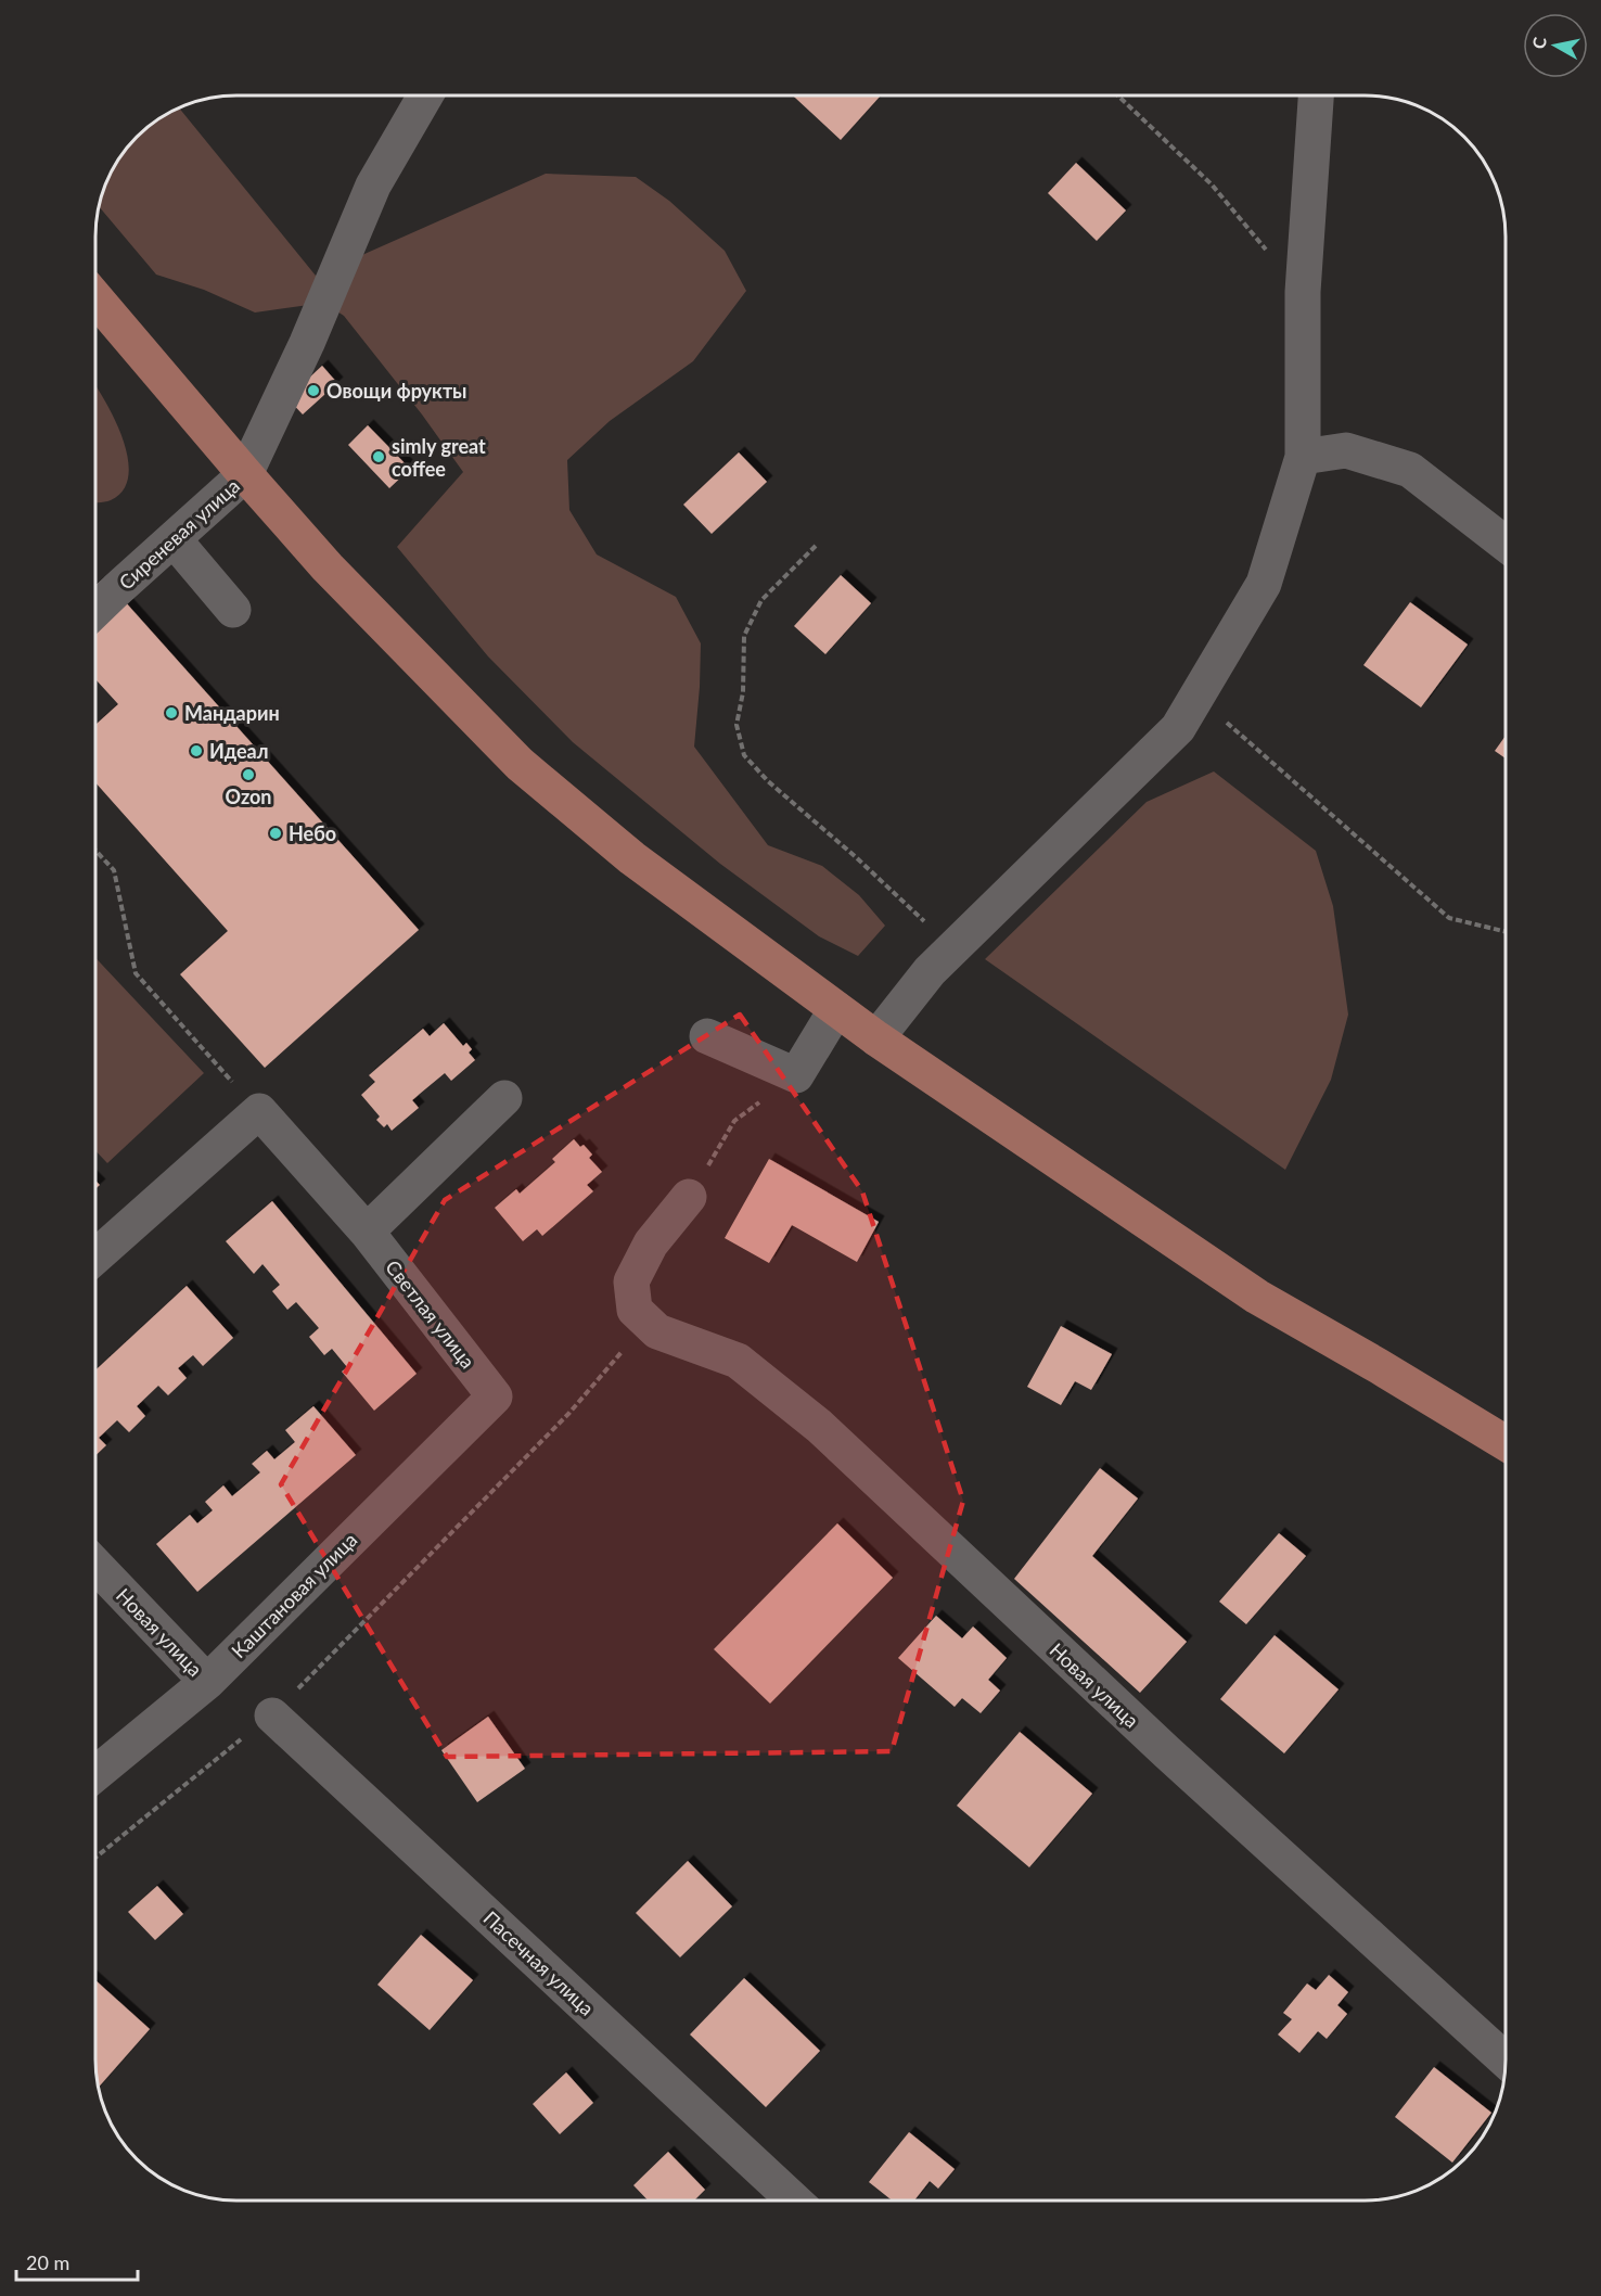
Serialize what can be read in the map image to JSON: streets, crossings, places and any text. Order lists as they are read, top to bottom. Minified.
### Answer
{"streets":{"street":["Сиреневая улица","Светлая улица","Каштановая улица","Новая улица","Пасечная улица"]},"crossings":[["Светлая улица","Каштановая улица"],["Каштановая улица","Новая улица"]],"places":["Овощи фрукты","simly great coffee","Мандарин","Идеал","Ozon","Небо"],"scale_bar":"20 m","north":"left"}
